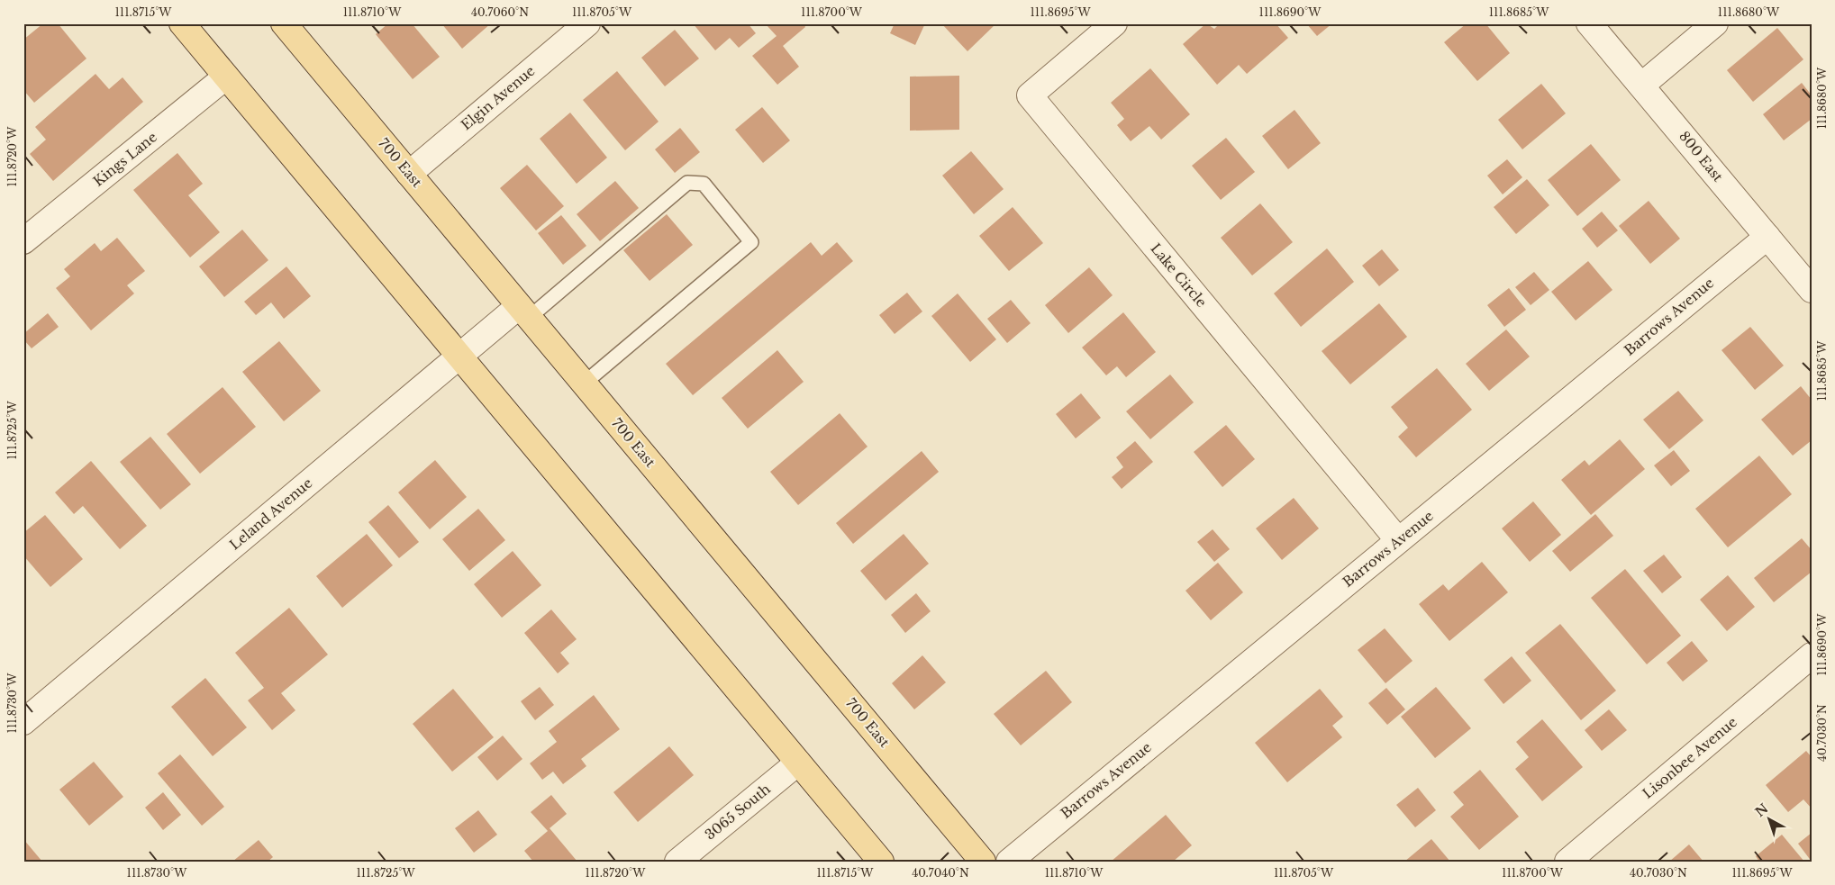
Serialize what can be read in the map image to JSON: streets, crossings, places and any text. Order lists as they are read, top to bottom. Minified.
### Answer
{"streets":{"main road":["700 East"],"street":["Elgin Avenue","800 East","Kings Lane","Lake Circle","Barrows Avenue","Leland Avenue","Lisonbee Avenue","3065 South"]},"crossings":[["Elgin Avenue","700 East"],["800 East","Barrows Avenue"],["700 East","Leland Avenue"],["Lake Circle","Barrows Avenue"]],"north":"top left","coordinates":["111.8715°W","111.8710°W","40.7060°N","111.8705°W","111.8700°W","111.8695°W","111.8690°W","111.8685°W","111.8680°W","111.8720°W","111.8725°W","111.8730°W","40.7030°N","40.7040°N"]}
